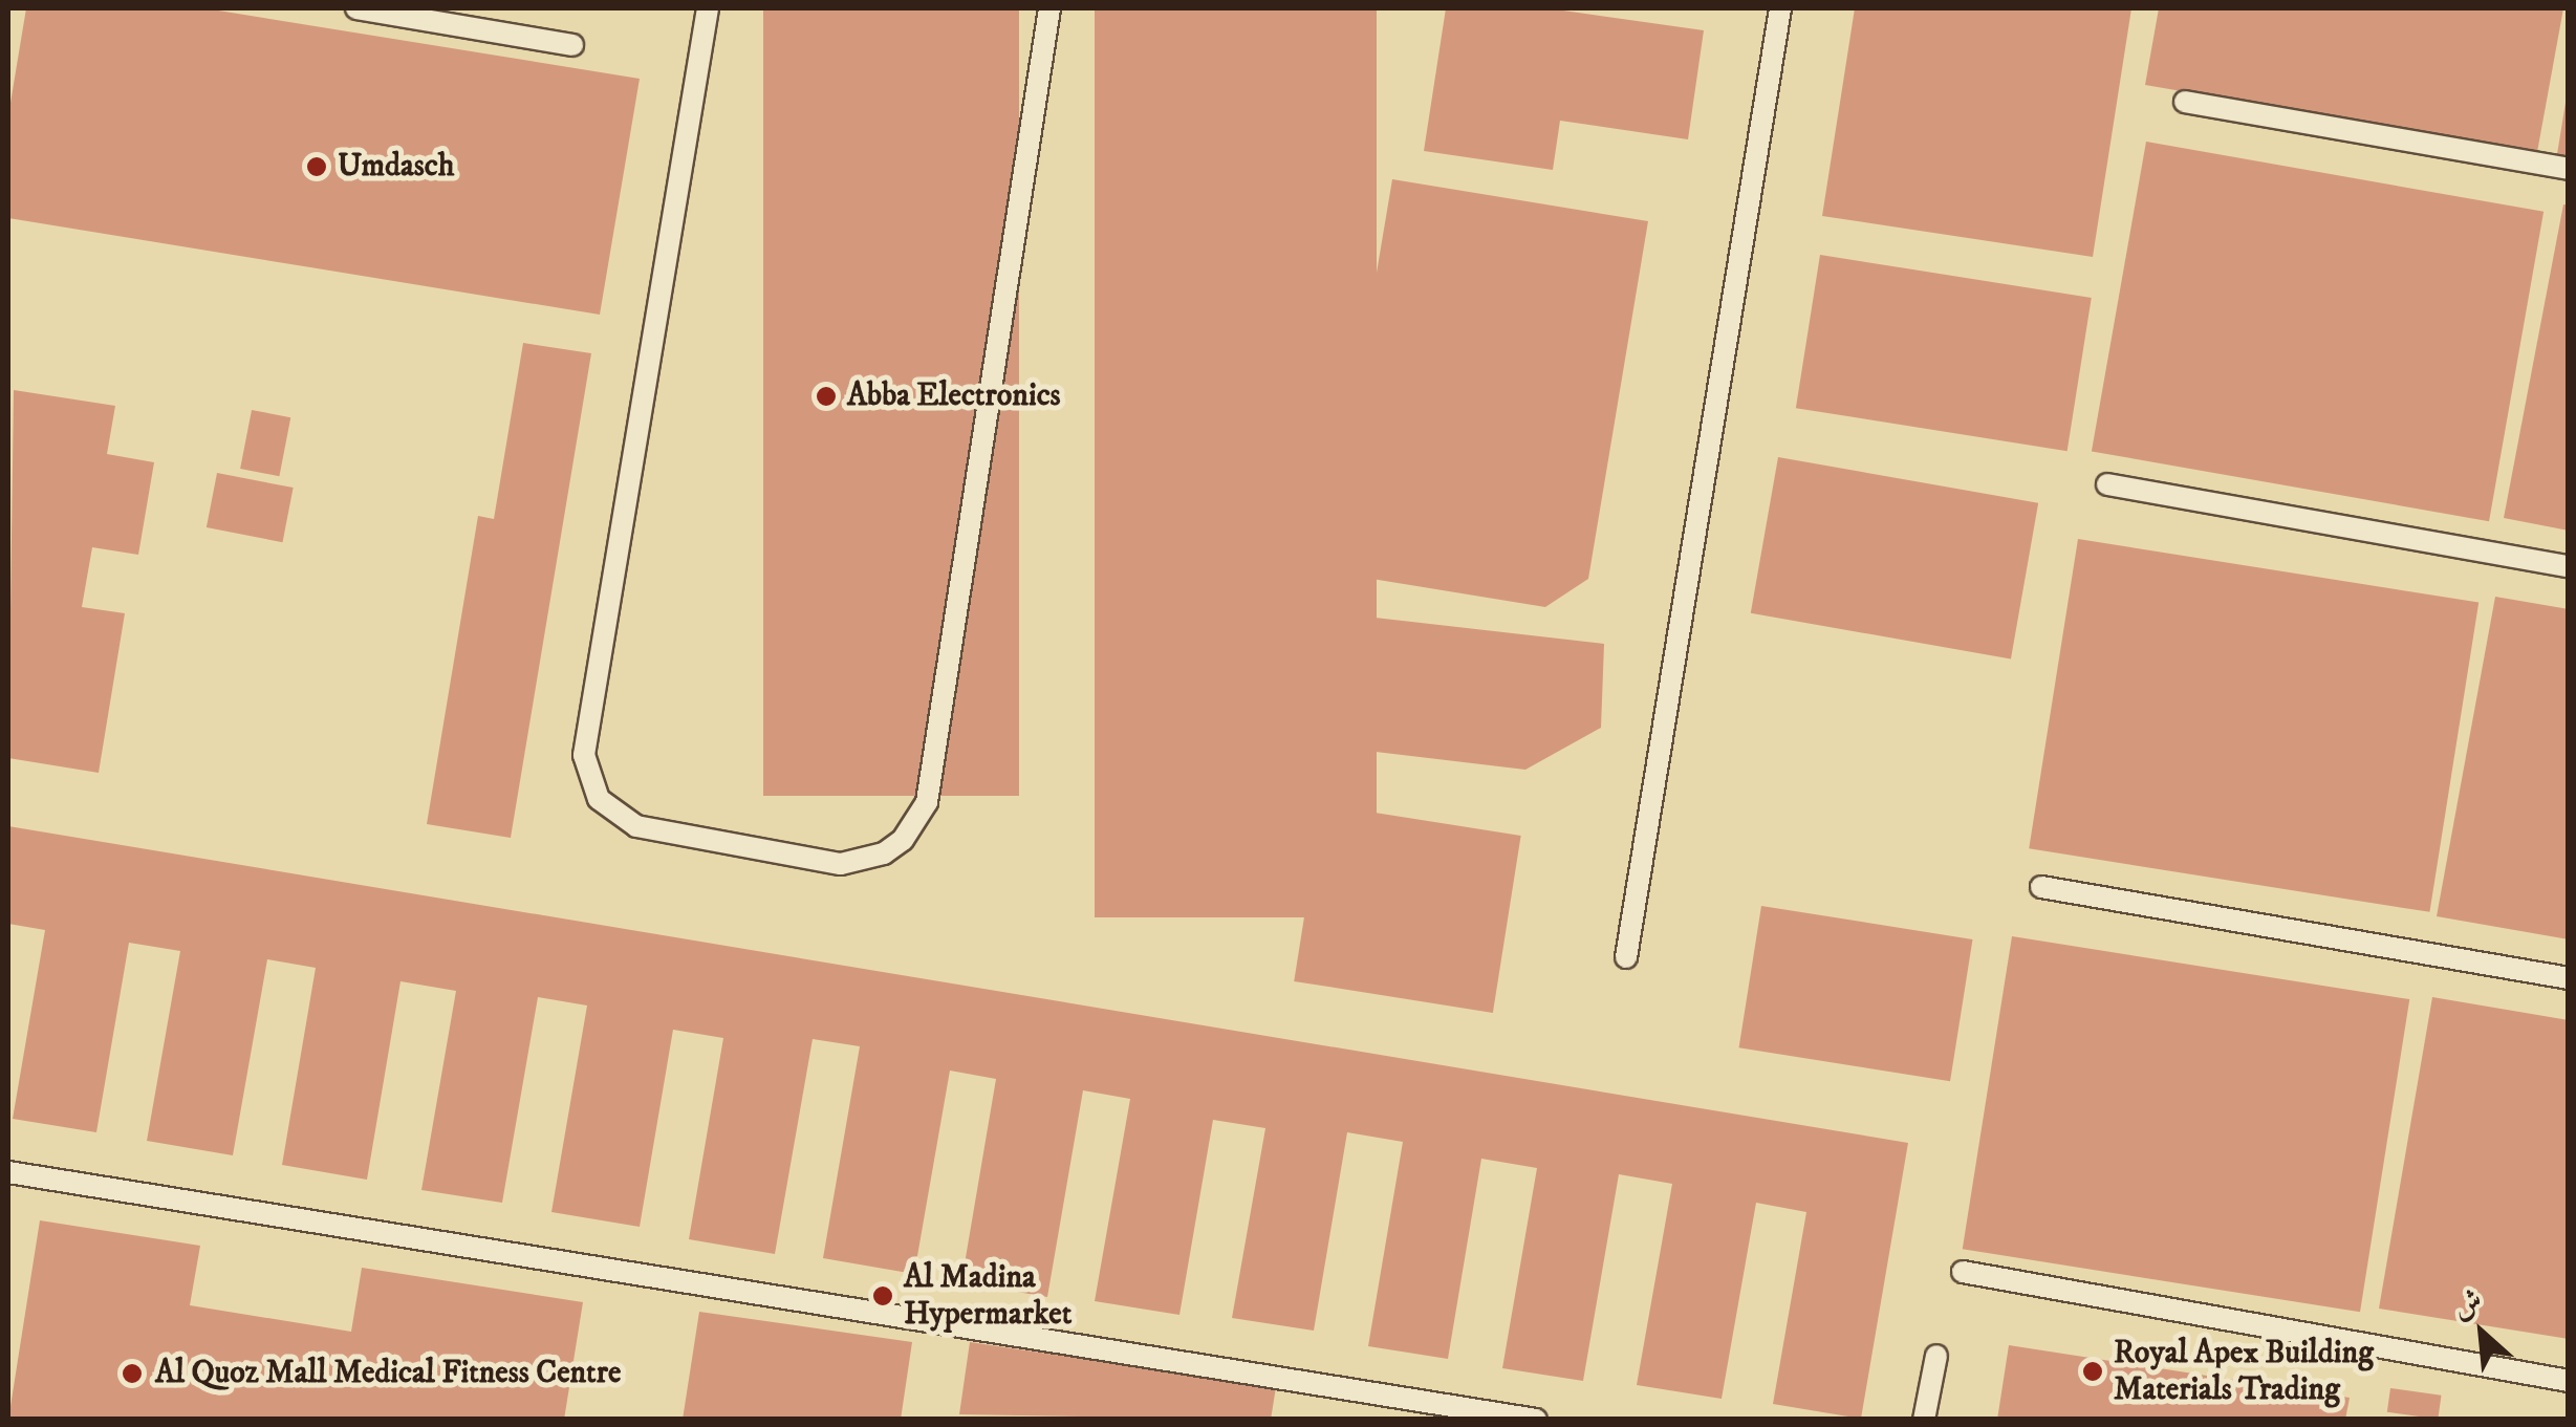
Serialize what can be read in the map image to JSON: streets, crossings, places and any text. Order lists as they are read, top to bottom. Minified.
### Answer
{"places":["Umdasch","Abba Electronics","Al Madina Hypermarket","Royal Apex Building Materials Trading","Al Quoz Mall Medical Fitness Centre"],"north":"top left"}
